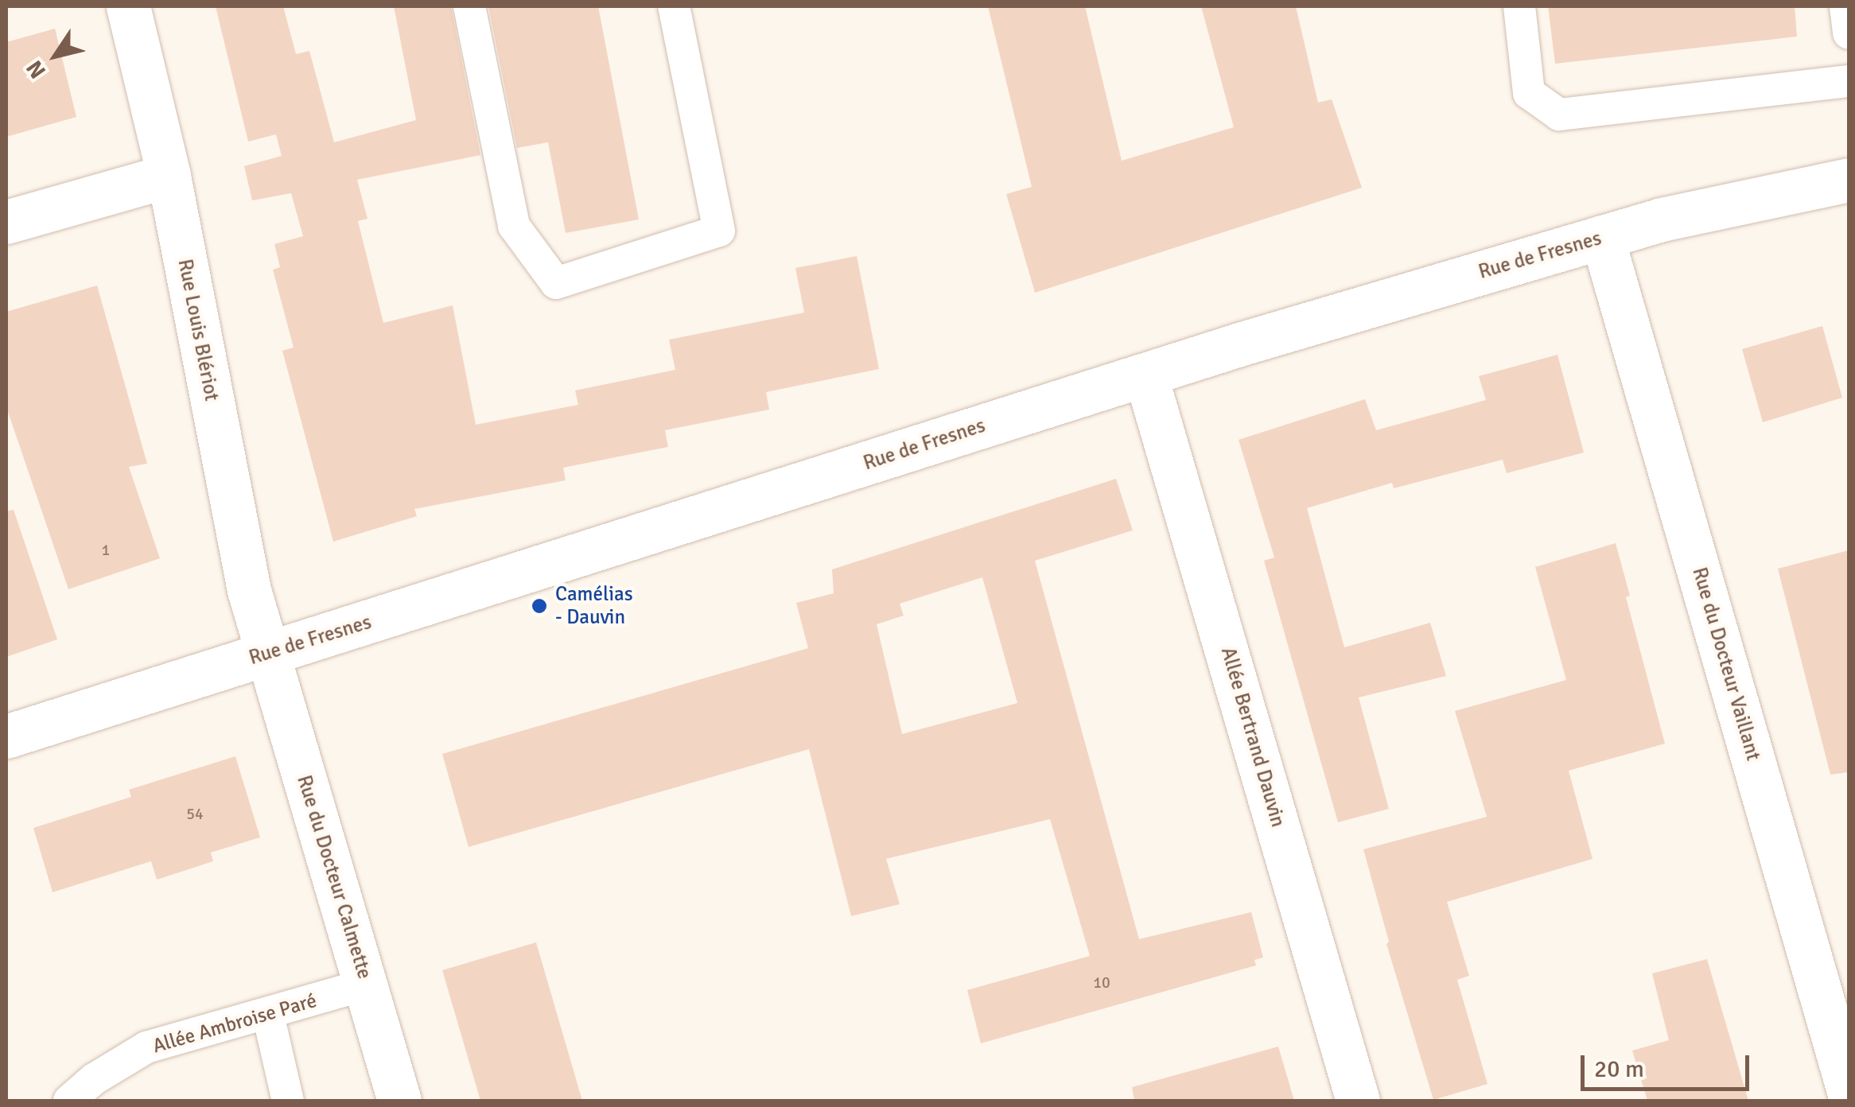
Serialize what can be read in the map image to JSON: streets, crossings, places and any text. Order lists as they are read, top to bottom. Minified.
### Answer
{"streets":{"street":["Rue de Fresnes","Rue Louis Blériot","Rue du Docteur Vaillant","Allée Bertrand Dauvin","Rue du Docteur Calmette"],"lane":["Allée Ambroise Paré"]},"crossings":[["Rue de Fresnes","Rue Louis Blériot"],["Rue de Fresnes","Rue du Docteur Vaillant"],["Rue de Fresnes","Allée Bertrand Dauvin"],["Rue de Fresnes","Rue du Docteur Calmette"],["Rue Louis Blériot","Rue du Docteur Calmette"],["Rue du Docteur Calmette","Allée Ambroise Paré"]],"places":["Camélias - Dauvin"],"house_numbers":["1","54","10"],"scale_bar":"20 m","north":"bottom left"}
